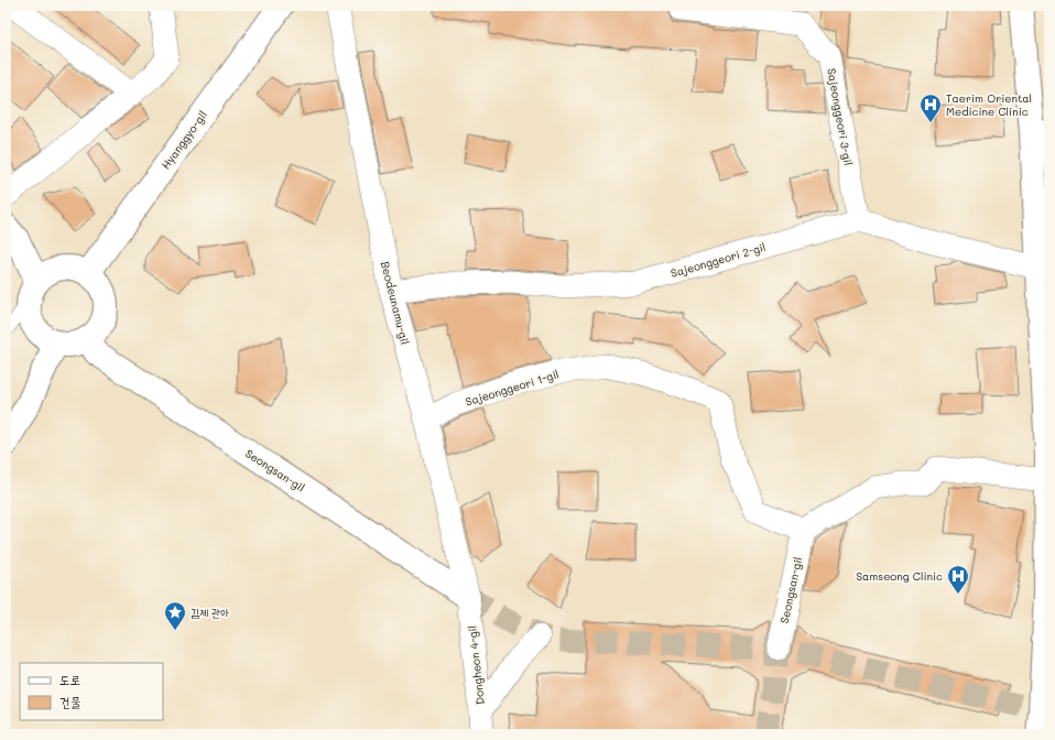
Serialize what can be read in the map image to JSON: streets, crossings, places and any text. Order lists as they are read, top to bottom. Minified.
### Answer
{"streets":{"street":["Sajeonggeori 3-gil","Hyanggyo-gil","Sajeonggeori 2-gil","Beodeunamu-gil","Sajeonggeori 1-gil","Seongsan-gil","Dongheon 4-gil"]},"crossings":[["Sajeonggeori 3-gil","Sajeonggeori 2-gil"],["Hyanggyo-gil","Seongsan-gil"],["Sajeonggeori 2-gil","Beodeunamu-gil"],["Beodeunamu-gil","Sajeonggeori 1-gil"],["Beodeunamu-gil","Seongsan-gil"],["Beodeunamu-gil","Dongheon 4-gil"],["Sajeonggeori 1-gil","Seongsan-gil"],["Seongsan-gil","Dongheon 4-gil"]],"places":{"hospital":["Taerim Oriental Medicine Clinic","Samseong Clinic"],"place":["김제 관아"]},"legend":["도로","건물"]}
